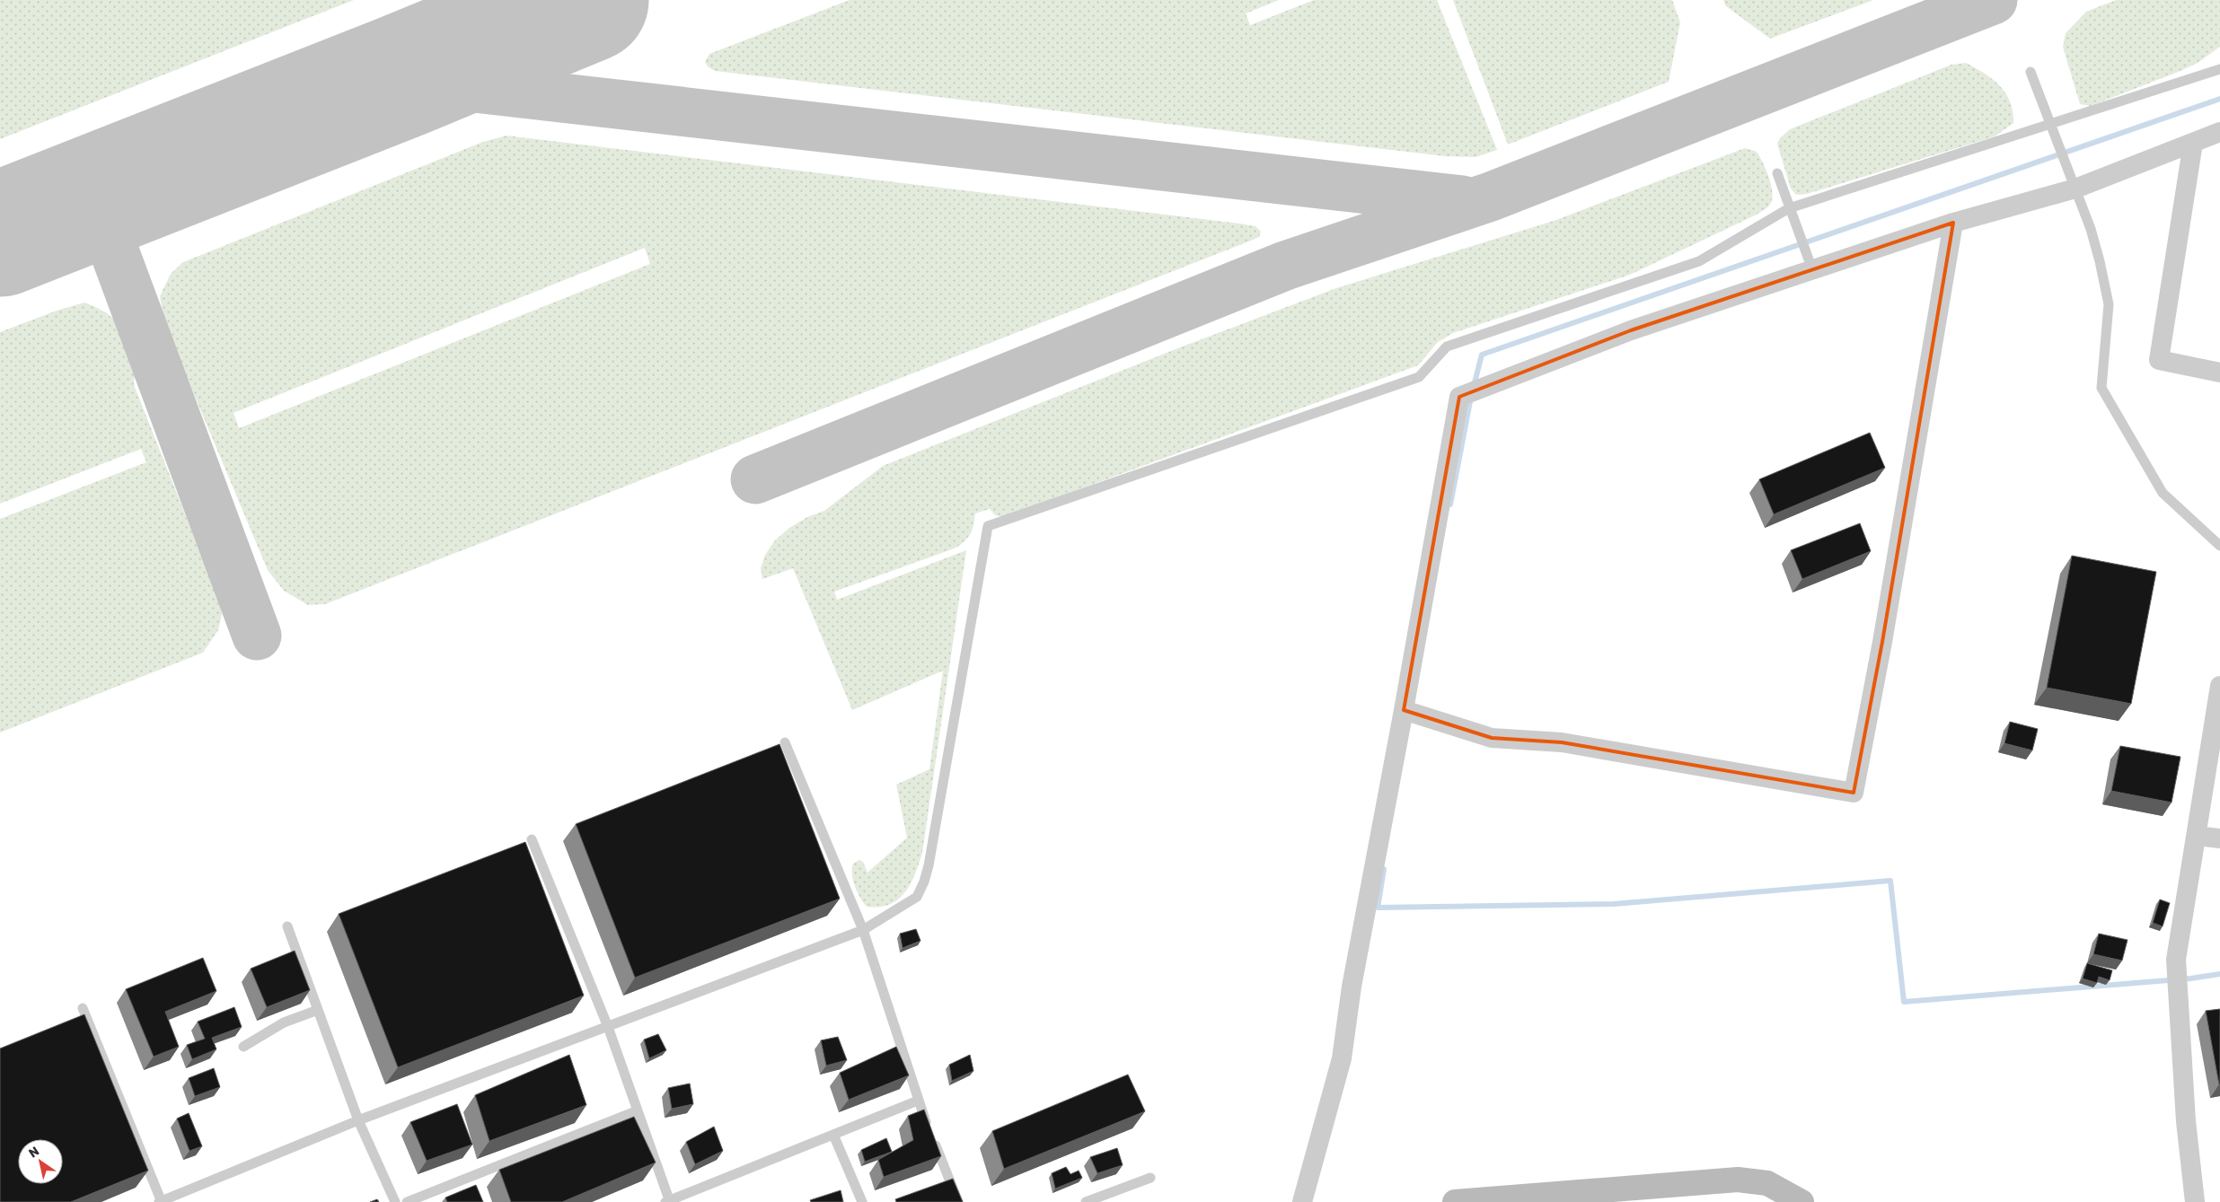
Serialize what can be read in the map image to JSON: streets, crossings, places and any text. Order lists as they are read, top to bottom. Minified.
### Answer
{"north":"top left"}
